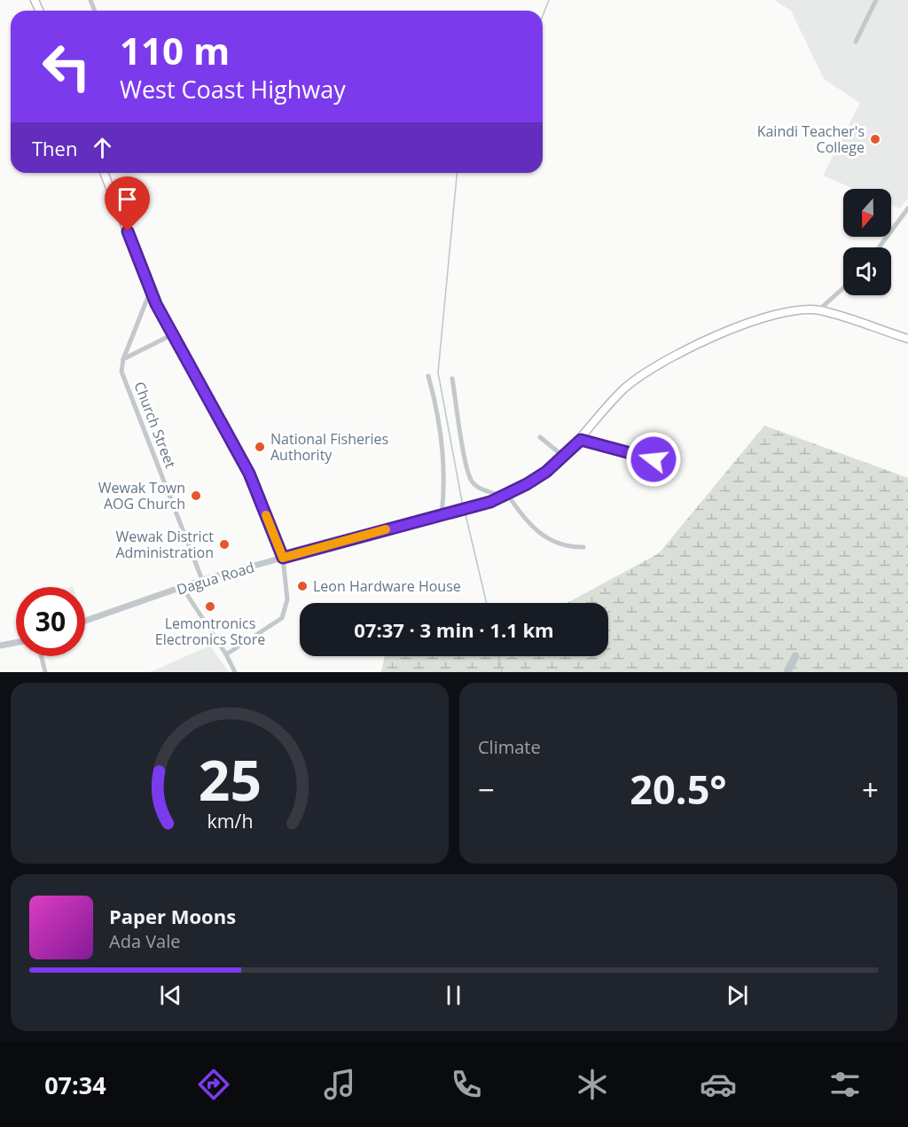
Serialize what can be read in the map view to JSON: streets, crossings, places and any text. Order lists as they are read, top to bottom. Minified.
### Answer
{"streets":{"main road":["Dagua Road"],"street":["Church Street"]},"crossings":[["Church Street","Dagua Road"]],"places":["Kaindi Teacher's College","National Fisheries Authority","Wewak Town AOG Church","Wewak District Administration","Leon Hardware House","Lemontronics Electronics Store"],"north":"bottom","page":{"turn":["110 m","West Coast Highway"],"then":"Then","limit":"30","trip":"07:37 · 3 min · 1.1 km","tile":"Climate","heat":["−","20.5°","+"],"song":["Paper Moons","Ada Vale"],"tabs":"07:34","gauge":["25","km/h"]}}
